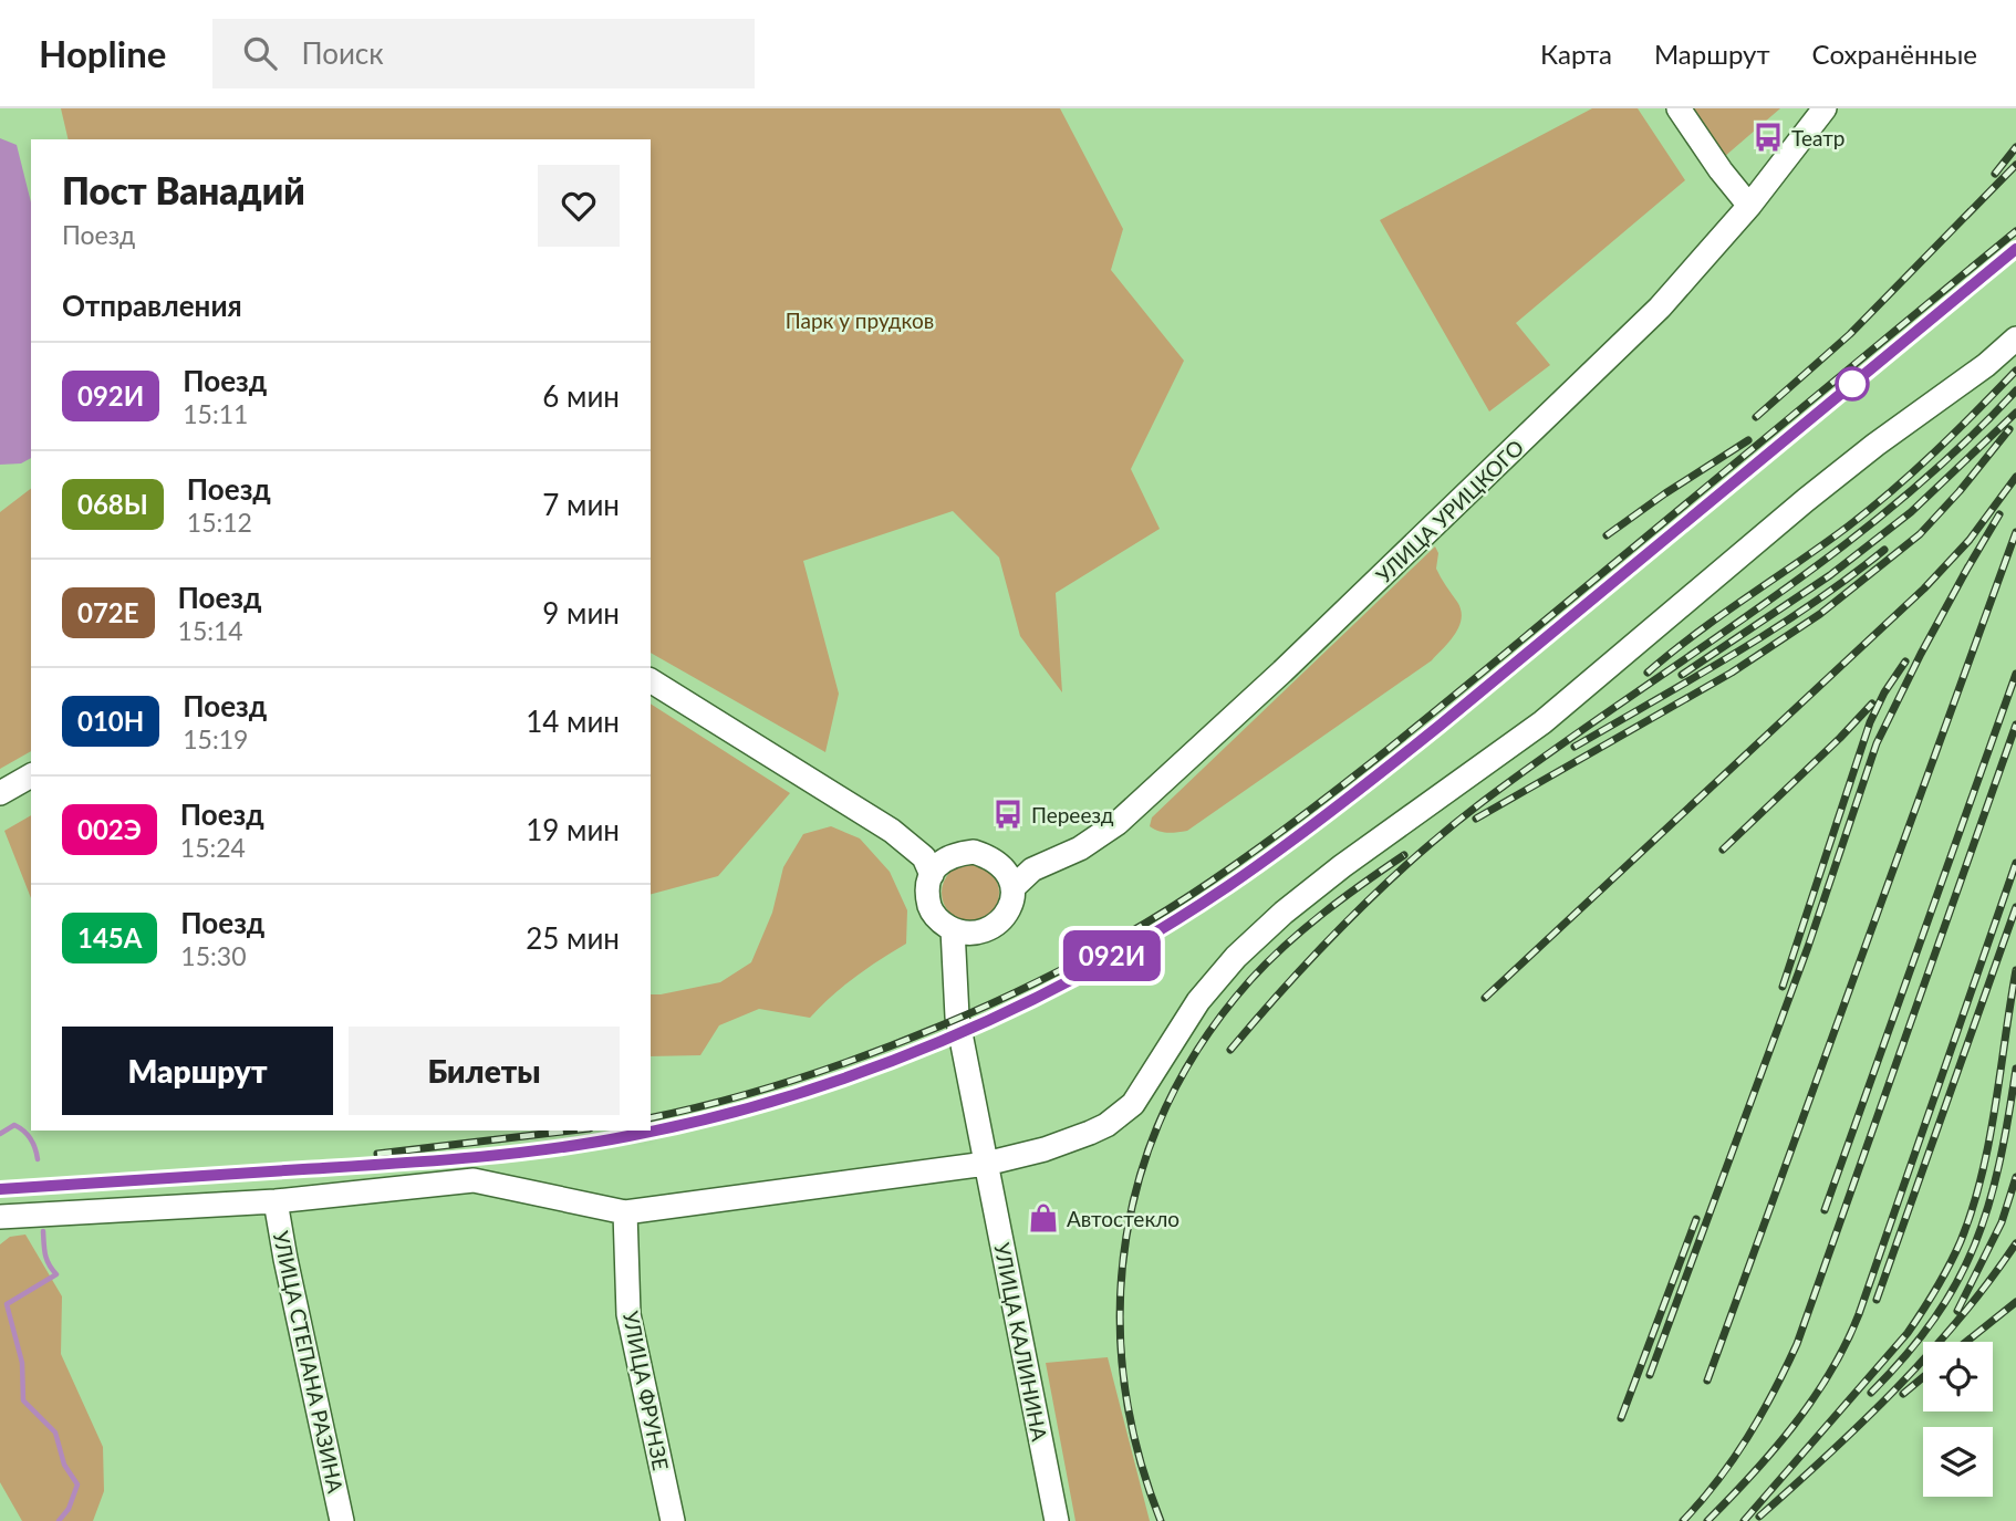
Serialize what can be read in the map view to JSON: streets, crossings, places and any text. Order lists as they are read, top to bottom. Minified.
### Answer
{"streets":{"street":["УЛИЦА УРИЦКОГО","УЛИЦА КАЛИНИНА","УЛИЦА СТЕПАНА РАЗИНА","УЛИЦА ФРУНЗЕ"]},"crossings":[["УЛИЦА УРИЦКОГО","УЛИЦА КАЛИНИНА"]],"parks":["Парк у прудков"],"places":{"bus stop":["Театр","Переезд"],"shop":["Автостекло"]},"page":{"header":"Hopline","search":"Поиск","nav":["Карта","Маршрут","Сохранённые"],"on_map":"092И","heading":[["Пост Ванадий","Поезд"],"Отправления"],"list":[{"mark":"092И","name":"Поезд","note":"15:11","value":"6 мин"},{"mark":"068Ы","name":"Поезд","note":"15:12","value":"7 мин"},{"mark":"072Е","name":"Поезд","note":"15:14","value":"9 мин"},{"mark":"010Н","name":"Поезд","note":"15:19","value":"14 мин"},{"mark":"002Э","name":"Поезд","note":"15:24","value":"19 мин"},{"mark":"145А","name":"Поезд","note":"15:30","value":"25 мин"}],"buttons":["Маршрут","Билеты"]}}
